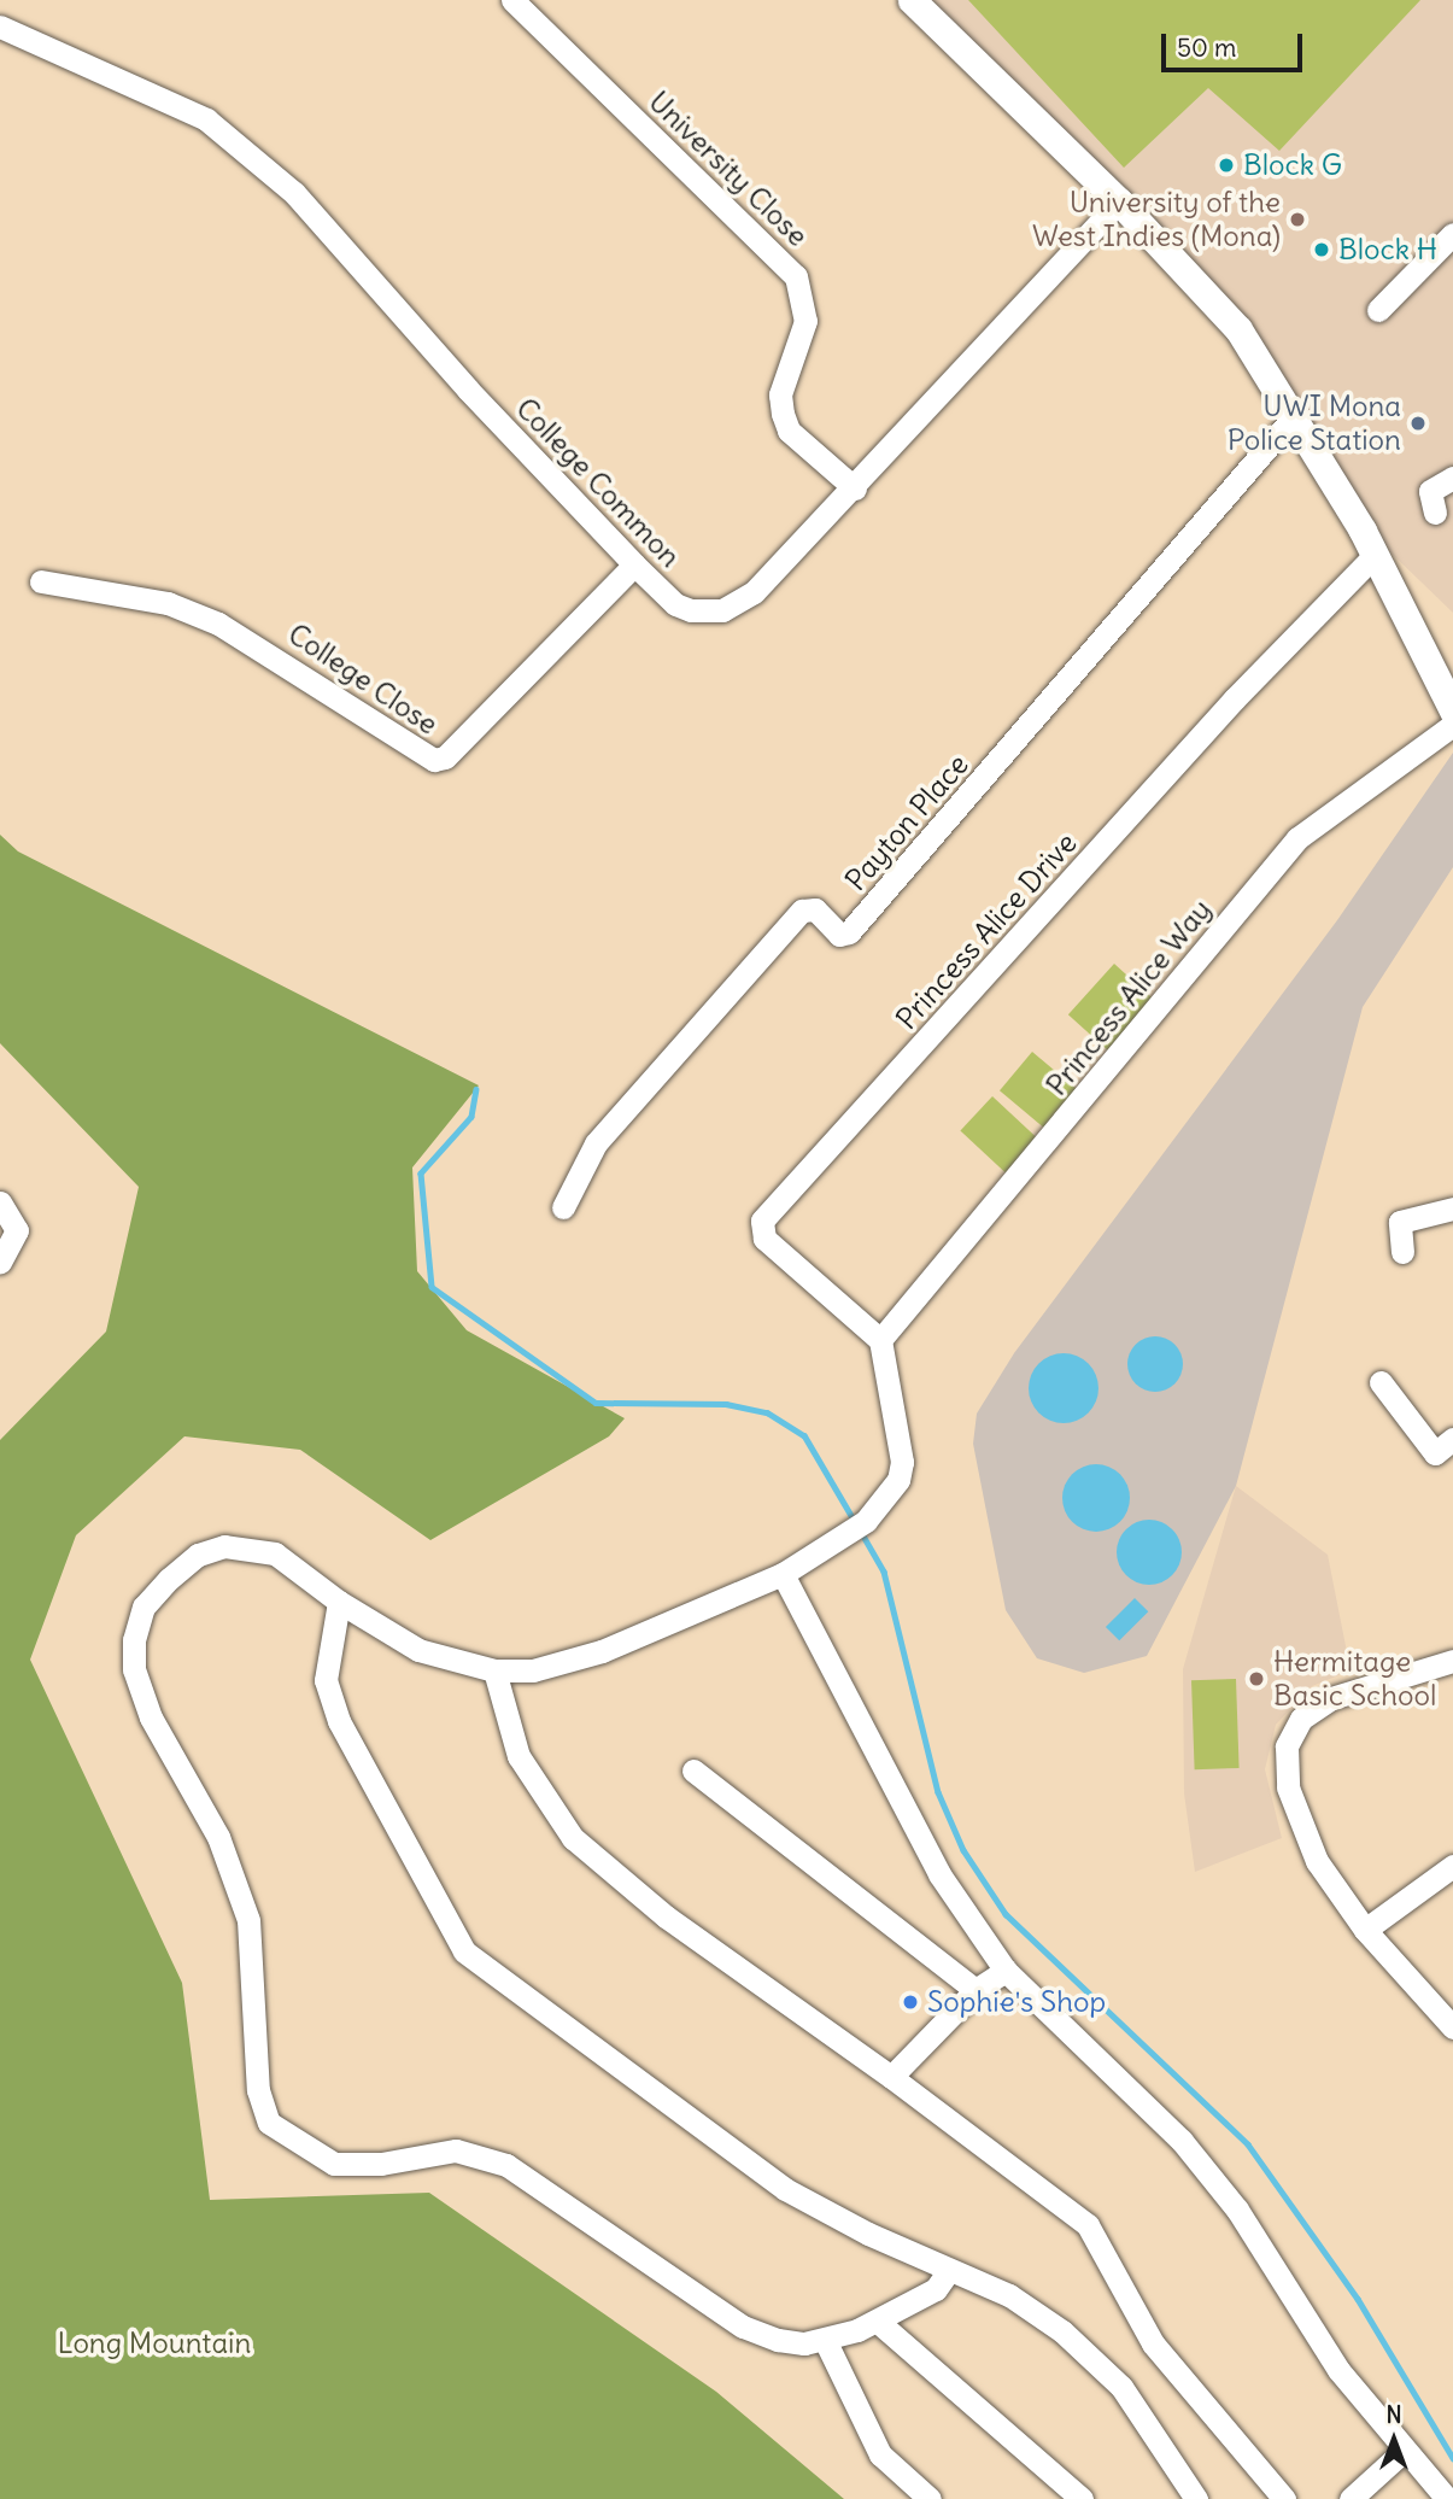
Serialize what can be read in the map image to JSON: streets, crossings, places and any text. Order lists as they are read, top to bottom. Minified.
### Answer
{"streets":{"street":["University Close","College Common","College Close","Payton Place","Princess Alice Drive","Princess Alice Way"]},"crossings":[["University Close","College Common"],["College Common","College Close"],["Princess Alice Drive","Princess Alice Way"]],"parks":["Long Mountain"],"places":["Block G","University of the West Indies (Mona)","Block H","UWI Mona Police Station","Hermitage Basic School","Sophie's Shop"],"scale_bar":"50 m","north":"top"}
